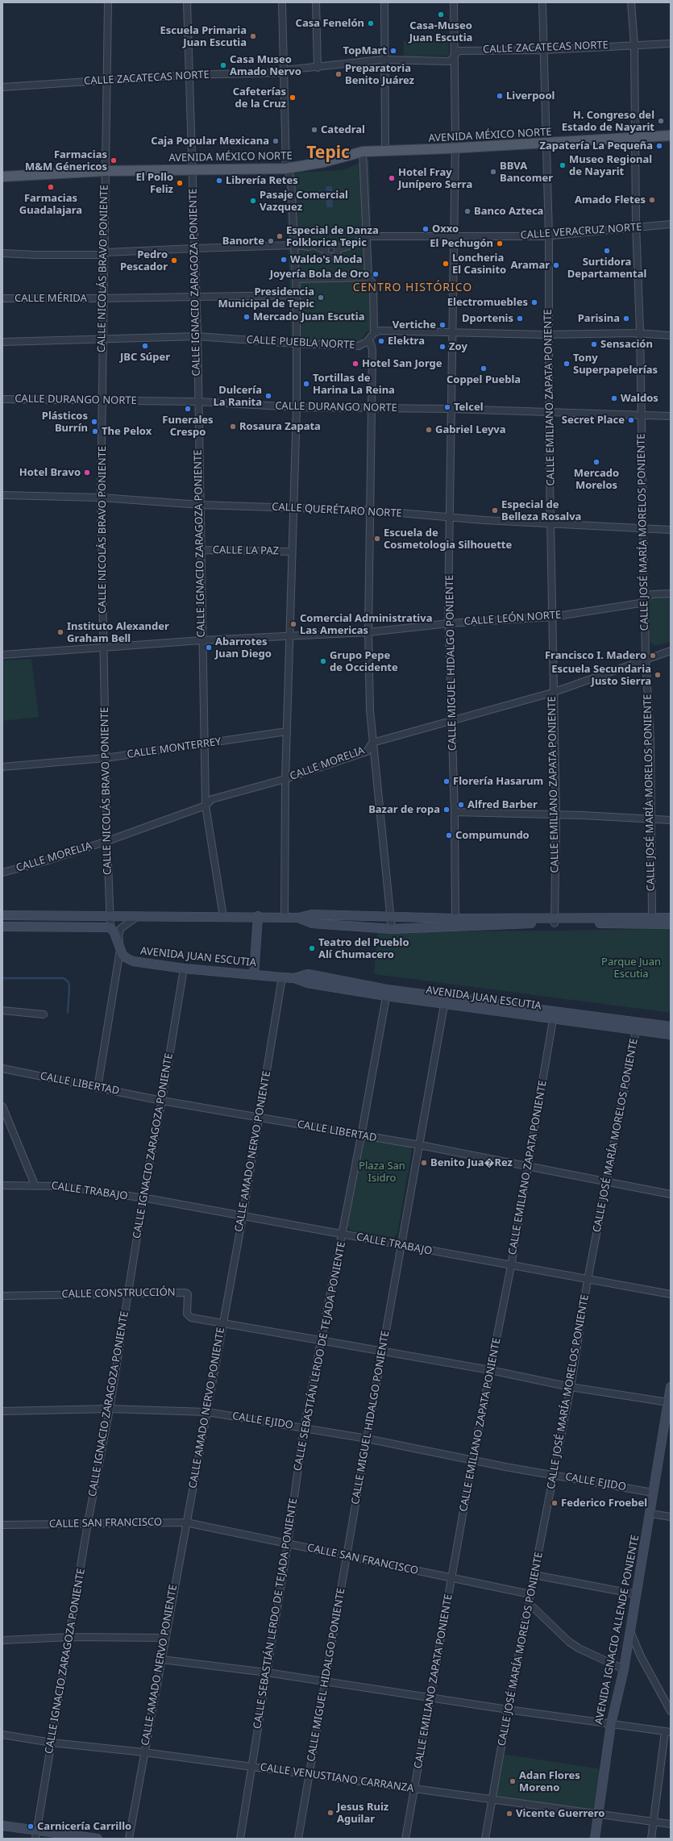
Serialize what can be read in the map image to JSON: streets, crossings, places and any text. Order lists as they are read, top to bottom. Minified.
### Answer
{"streets":{"main road":["AVENIDA MÉXICO NORTE","AVENIDA JUAN ESCUTIA","AVENIDA IGNACIO ALLENDE PONIENTE"],"street":["CALLE ZACATECAS NORTE","CALLE VERACRUZ NORTE","CALLE NICOLÁS BRAVO PONIENTE","CALLE IGNACIO ZARAGOZA PONIENTE","CALLE MÉRIDA","CALLE PUEBLA NORTE","CALLE EMILIANO ZAPATA PONIENTE","CALLE DURANGO NORTE","CALLE QUERÉTARO NORTE","CALLE JOSÉ MARÍA MORELOS PONIENTE","CALLE LA PAZ","CALLE LEÓN NORTE","CALLE MIGUEL HIDALGO PONIENTE","CALLE MONTERREY","CALLE MORELIA","CALLE LIBERTAD","CALLE AMADO NERVO PONIENTE","CALLE TRABAJO","CALLE CONSTRUCCIÓN","CALLE SEBASTIÁN LERDO DE TEJADA PONIENTE","CALLE EJIDO","CALLE SAN FRANCISCO","CALLE VENUSTIANO CARRANZA"]},"crossings":[["CALLE ZACATECAS NORTE","CALLE NICOLÁS BRAVO PONIENTE"],["CALLE ZACATECAS NORTE","CALLE IGNACIO ZARAGOZA PONIENTE"],["CALLE ZACATECAS NORTE","CALLE EMILIANO ZAPATA PONIENTE"],["CALLE ZACATECAS NORTE","CALLE JOSÉ MARÍA MORELOS PONIENTE"],["CALLE ZACATECAS NORTE","CALLE MIGUEL HIDALGO PONIENTE"],["AVENIDA MÉXICO NORTE","CALLE NICOLÁS BRAVO PONIENTE"],["AVENIDA MÉXICO NORTE","CALLE IGNACIO ZARAGOZA PONIENTE"],["AVENIDA MÉXICO NORTE","CALLE EMILIANO ZAPATA PONIENTE"],["AVENIDA MÉXICO NORTE","CALLE JOSÉ MARÍA MORELOS PONIENTE"],["AVENIDA MÉXICO NORTE","CALLE MIGUEL HIDALGO PONIENTE"],["CALLE VERACRUZ NORTE","CALLE EMILIANO ZAPATA PONIENTE"],["CALLE VERACRUZ NORTE","CALLE JOSÉ MARÍA MORELOS PONIENTE"],["CALLE VERACRUZ NORTE","CALLE MIGUEL HIDALGO PONIENTE"],["CALLE NICOLÁS BRAVO PONIENTE","CALLE MÉRIDA"],["CALLE NICOLÁS BRAVO PONIENTE","CALLE PUEBLA NORTE"],["CALLE NICOLÁS BRAVO PONIENTE","CALLE DURANGO NORTE"],["CALLE NICOLÁS BRAVO PONIENTE","CALLE QUERÉTARO NORTE"],["CALLE NICOLÁS BRAVO PONIENTE","CALLE LEÓN NORTE"],["CALLE NICOLÁS BRAVO PONIENTE","CALLE MONTERREY"],["CALLE NICOLÁS BRAVO PONIENTE","CALLE MORELIA"],["CALLE NICOLÁS BRAVO PONIENTE","AVENIDA JUAN ESCUTIA"],["CALLE IGNACIO ZARAGOZA PONIENTE","CALLE MÉRIDA"],["CALLE IGNACIO ZARAGOZA PONIENTE","CALLE PUEBLA NORTE"],["CALLE IGNACIO ZARAGOZA PONIENTE","CALLE DURANGO NORTE"],["CALLE IGNACIO ZARAGOZA PONIENTE","CALLE QUERÉTARO NORTE"],["CALLE IGNACIO ZARAGOZA PONIENTE","CALLE LA PAZ"],["CALLE IGNACIO ZARAGOZA PONIENTE","CALLE LEÓN NORTE"],["CALLE IGNACIO ZARAGOZA PONIENTE","CALLE MONTERREY"],["CALLE IGNACIO ZARAGOZA PONIENTE","CALLE MORELIA"],["CALLE IGNACIO ZARAGOZA PONIENTE","AVENIDA JUAN ESCUTIA"],["CALLE IGNACIO ZARAGOZA PONIENTE","CALLE LIBERTAD"],["CALLE IGNACIO ZARAGOZA PONIENTE","CALLE CONSTRUCCIÓN"],["CALLE IGNACIO ZARAGOZA PONIENTE","CALLE EJIDO"],["CALLE IGNACIO ZARAGOZA PONIENTE","CALLE SAN FRANCISCO"],["CALLE IGNACIO ZARAGOZA PONIENTE","CALLE VENUSTIANO CARRANZA"],["CALLE EMILIANO ZAPATA PONIENTE","CALLE DURANGO NORTE"],["CALLE EMILIANO ZAPATA PONIENTE","CALLE QUERÉTARO NORTE"],["CALLE EMILIANO ZAPATA PONIENTE","CALLE LEÓN NORTE"],["CALLE EMILIANO ZAPATA PONIENTE","CALLE MORELIA"],["CALLE EMILIANO ZAPATA PONIENTE","AVENIDA JUAN ESCUTIA"],["CALLE EMILIANO ZAPATA PONIENTE","CALLE LIBERTAD"],["CALLE EMILIANO ZAPATA PONIENTE","CALLE TRABAJO"],["CALLE EMILIANO ZAPATA PONIENTE","CALLE CONSTRUCCIÓN"],["CALLE EMILIANO ZAPATA PONIENTE","CALLE EJIDO"],["CALLE EMILIANO ZAPATA PONIENTE","CALLE SAN FRANCISCO"],["CALLE EMILIANO ZAPATA PONIENTE","CALLE VENUSTIANO CARRANZA"],["CALLE DURANGO NORTE","CALLE JOSÉ MARÍA MORELOS PONIENTE"],["CALLE DURANGO NORTE","CALLE MIGUEL HIDALGO PONIENTE"],["CALLE QUERÉTARO NORTE","CALLE JOSÉ MARÍA MORELOS PONIENTE"],["CALLE QUERÉTARO NORTE","CALLE MIGUEL HIDALGO PONIENTE"],["CALLE JOSÉ MARÍA MORELOS PONIENTE","CALLE LEÓN NORTE"],["CALLE JOSÉ MARÍA MORELOS PONIENTE","CALLE MORELIA"],["CALLE JOSÉ MARÍA MORELOS PONIENTE","AVENIDA JUAN ESCUTIA"],["CALLE JOSÉ MARÍA MORELOS PONIENTE","CALLE LIBERTAD"],["CALLE JOSÉ MARÍA MORELOS PONIENTE","CALLE TRABAJO"],["CALLE JOSÉ MARÍA MORELOS PONIENTE","CALLE CONSTRUCCIÓN"],["CALLE JOSÉ MARÍA MORELOS PONIENTE","CALLE EJIDO"],["CALLE JOSÉ MARÍA MORELOS PONIENTE","CALLE SAN FRANCISCO"],["CALLE JOSÉ MARÍA MORELOS PONIENTE","CALLE VENUSTIANO CARRANZA"],["CALLE LEÓN NORTE","CALLE MIGUEL HIDALGO PONIENTE"],["CALLE MIGUEL HIDALGO PONIENTE","CALLE MORELIA"],["CALLE MIGUEL HIDALGO PONIENTE","AVENIDA JUAN ESCUTIA"],["CALLE MIGUEL HIDALGO PONIENTE","CALLE LIBERTAD"],["CALLE MIGUEL HIDALGO PONIENTE","CALLE TRABAJO"],["CALLE MIGUEL HIDALGO PONIENTE","CALLE CONSTRUCCIÓN"],["CALLE MIGUEL HIDALGO PONIENTE","CALLE EJIDO"],["CALLE MIGUEL HIDALGO PONIENTE","CALLE SAN FRANCISCO"],["CALLE MIGUEL HIDALGO PONIENTE","CALLE VENUSTIANO CARRANZA"],["AVENIDA JUAN ESCUTIA","CALLE AMADO NERVO PONIENTE"],["AVENIDA JUAN ESCUTIA","CALLE SEBASTIÁN LERDO DE TEJADA PONIENTE"],["CALLE LIBERTAD","CALLE AMADO NERVO PONIENTE"],["CALLE LIBERTAD","CALLE SEBASTIÁN LERDO DE TEJADA PONIENTE"],["CALLE AMADO NERVO PONIENTE","CALLE TRABAJO"],["CALLE AMADO NERVO PONIENTE","CALLE CONSTRUCCIÓN"],["CALLE AMADO NERVO PONIENTE","CALLE EJIDO"],["CALLE AMADO NERVO PONIENTE","CALLE SAN FRANCISCO"],["CALLE AMADO NERVO PONIENTE","CALLE VENUSTIANO CARRANZA"],["CALLE TRABAJO","CALLE SEBASTIÁN LERDO DE TEJADA PONIENTE"],["CALLE CONSTRUCCIÓN","CALLE SEBASTIÁN LERDO DE TEJADA PONIENTE"],["CALLE CONSTRUCCIÓN","AVENIDA IGNACIO ALLENDE PONIENTE"],["CALLE SEBASTIÁN LERDO DE TEJADA PONIENTE","CALLE EJIDO"],["CALLE SEBASTIÁN LERDO DE TEJADA PONIENTE","CALLE SAN FRANCISCO"],["CALLE SEBASTIÁN LERDO DE TEJADA PONIENTE","CALLE VENUSTIANO CARRANZA"],["CALLE EJIDO","AVENIDA IGNACIO ALLENDE PONIENTE"],["AVENIDA IGNACIO ALLENDE PONIENTE","CALLE VENUSTIANO CARRANZA"]],"districts":["Tepic","CENTRO HISTÓRICO"],"parks":["Parque Juan Escutia","Plaza San Isidro"],"places":["Casa-Museo Juan Escutia","Casa Fenelón","Escuela Primaria Juan Escutia","TopMart","Casa Museo Amado Nervo","Preparatoria Benito Juárez","Liverpool","Cafeterías de la Cruz","H. Congreso del Estado de Nayarit","Catedral","Caja Popular Mexicana","Zapatería La Pequeña","Farmacias M&M Génericos","Museo Regional de Nayarit","BBVA Bancomer","Hotel Fray Junípero Serra","Librería Retes","El Pollo Feliz","Farmacias Guadalajara","Amado Fletes","Pasaje Comercial Vazquez","Banco Azteca","Oxxo","Especial de Danza Folklorica Tepic","Banorte","El Pechugón","Surtidora Departamental","Waldo's Moda","Pedro Pescador","Loncheria El Casinito","Aramar","Joyería Bola de Oro","Presidencia Municipal de Tepic","Electromuebles","Mercado Juan Escutia","Dportenis","Parisina","Vertiche","Elektra","Sensación","JBC Súper","Zoy","Hotel San Jorge","Tony Superpapelerías","Coppel Puebla","Tortillas de Harina La Reina","Dulcería La Ranita","Waldos","Telcel","Funerales Crespo","Secret Place","Plásticos Burrín","Rosaura Zapata","Gabriel Leyva","The Pelox","Mercado Morelos","Hotel Bravo","Especial de Belleza Rosalva","Escuela de Cosmetologia Silhouette","Comercial Administrativa Las Americas","Instituto Alexander Graham Bell","Abarrotes Juan Diego","Francisco I. Madero","Grupo Pepe de Occidente","Escuela Secundaria Justo Sierra","Florería Hasarum","Alfred Barber","Bazar de ropa","Compumundo","Teatro del Pueblo Alí Chumacero","Benito Jua�Rez","Federico Froebel","Adan Flores Moreno","Jesus Ruiz Aguilar","Vicente Guerrero","Carnicería Carrillo"]}
